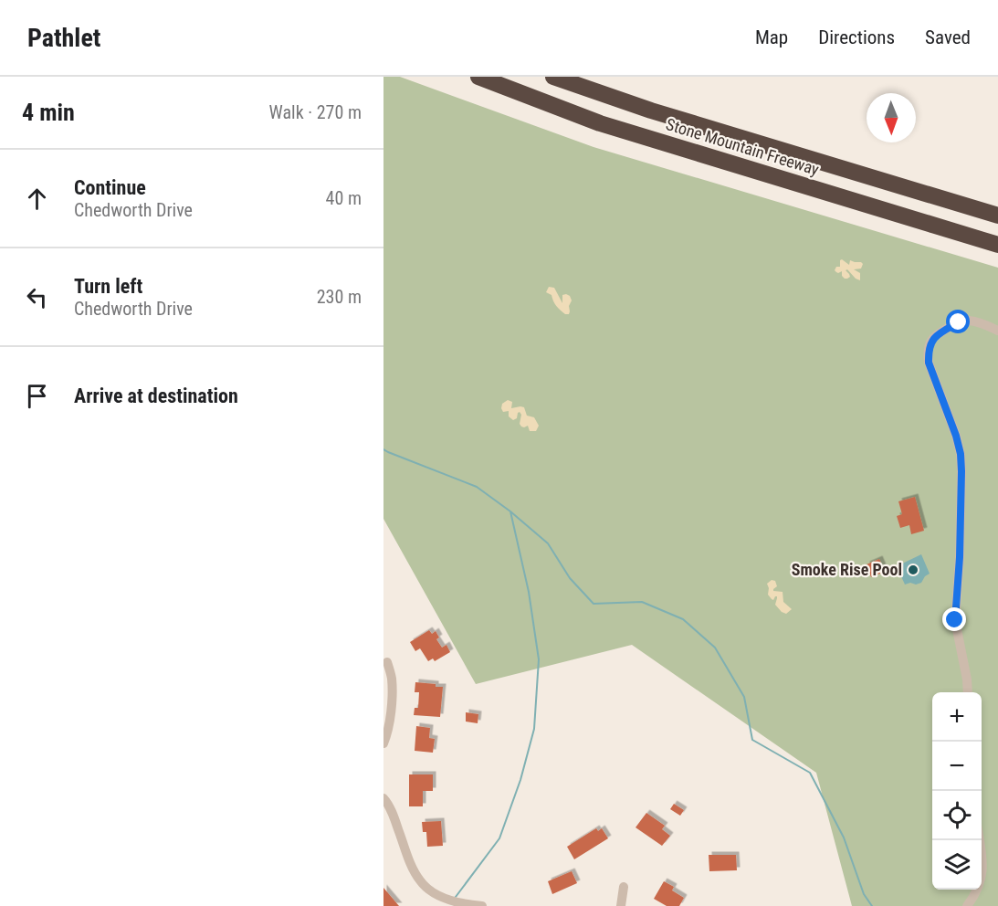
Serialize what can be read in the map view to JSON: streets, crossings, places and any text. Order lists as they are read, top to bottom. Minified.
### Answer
{"streets":{"highway":["Stone Mountain Freeway"]},"places":["Smoke Rise Pool"],"north":"bottom","page":{"header":"Pathlet","nav":["Map","Directions","Saved"],"heading":["4 min","Walk · 270 m"],"list":[["Continue","Chedworth Drive","40 m"],["Turn left","Chedworth Drive","230 m"],"Arrive at destination"],"map_buttons":["+","−"]}}
